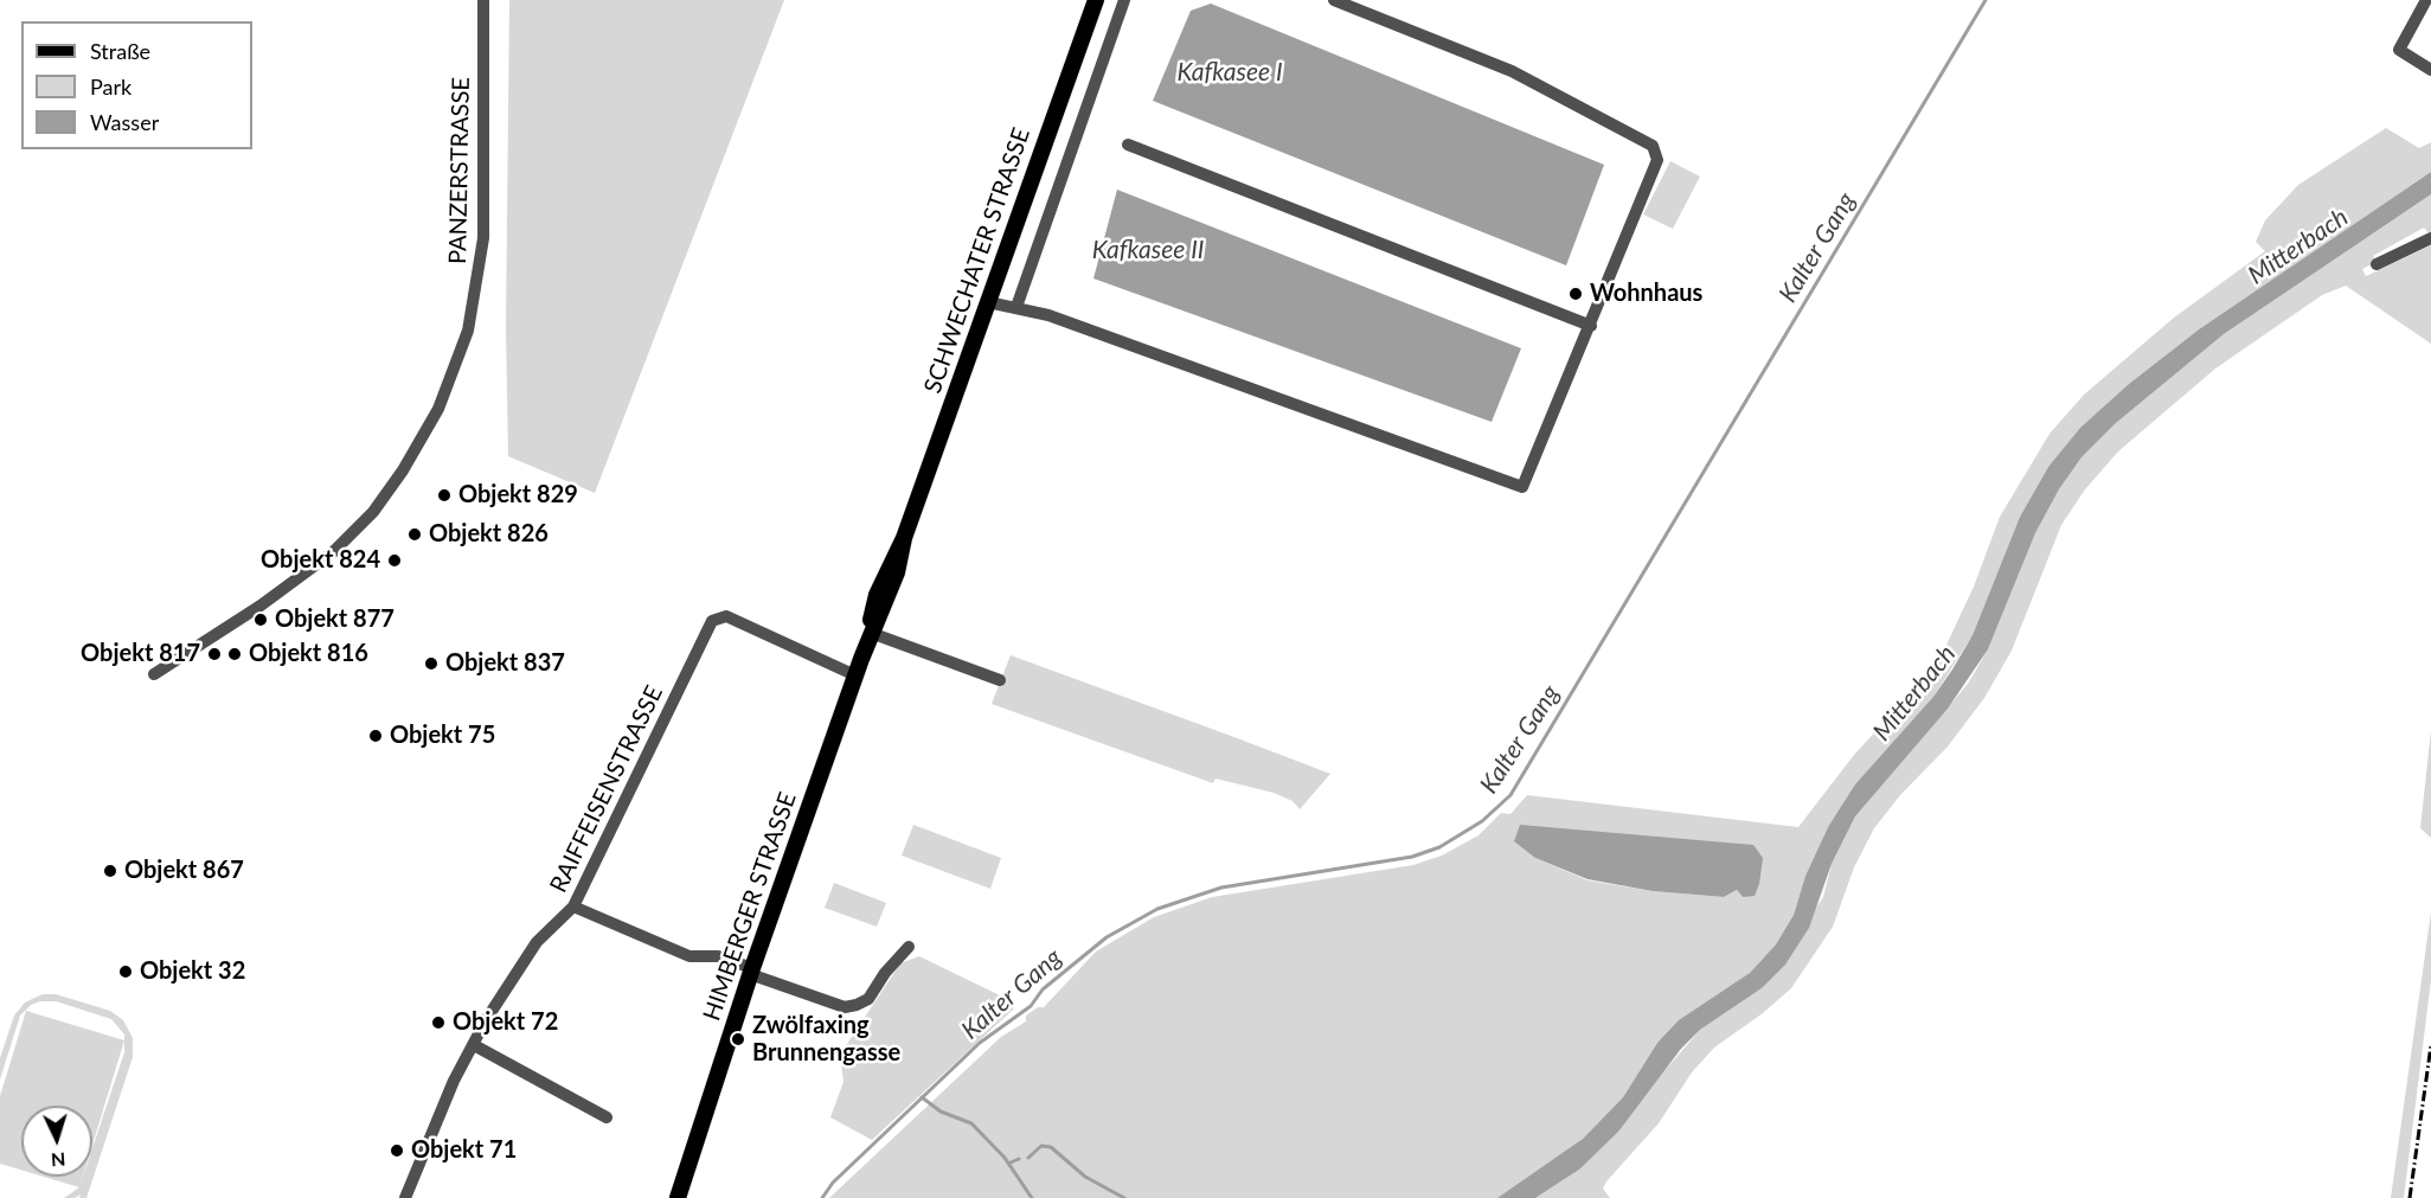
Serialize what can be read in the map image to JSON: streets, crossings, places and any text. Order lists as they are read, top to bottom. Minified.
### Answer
{"streets":{"main road":["SCHWECHATER STRASSE","HIMBERGER STRASSE"],"street":["PANZERSTRASSE","RAIFFEISENSTRASSE"]},"crossings":[["SCHWECHATER STRASSE","HIMBERGER STRASSE"],["RAIFFEISENSTRASSE","HIMBERGER STRASSE"]],"water":["Kafkasee I","Mitterbach","Kalter Gang","Kafkasee II"],"places":["Wohnhaus","Objekt 829","Objekt 826","Objekt 824","Objekt 877","Objekt 817","Objekt 816","Objekt 837","Objekt 75","Objekt 867","Objekt 32","Objekt 72","Zwölfaxing Brunnengasse","Objekt 71"],"legend":["Straße","Park","Wasser"],"north":"bottom"}
